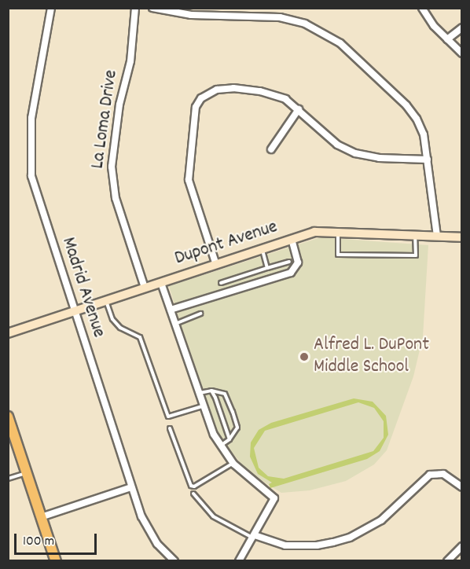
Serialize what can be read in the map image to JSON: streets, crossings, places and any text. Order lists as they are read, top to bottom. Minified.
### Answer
{"streets":{"street":["La Loma Drive","Dupont Avenue","Madrid Avenue"]},"crossings":[["La Loma Drive","Dupont Avenue"],["Dupont Avenue","Madrid Avenue"]],"places":["Alfred L. DuPont Middle School"],"scale_bar":"100 m"}
